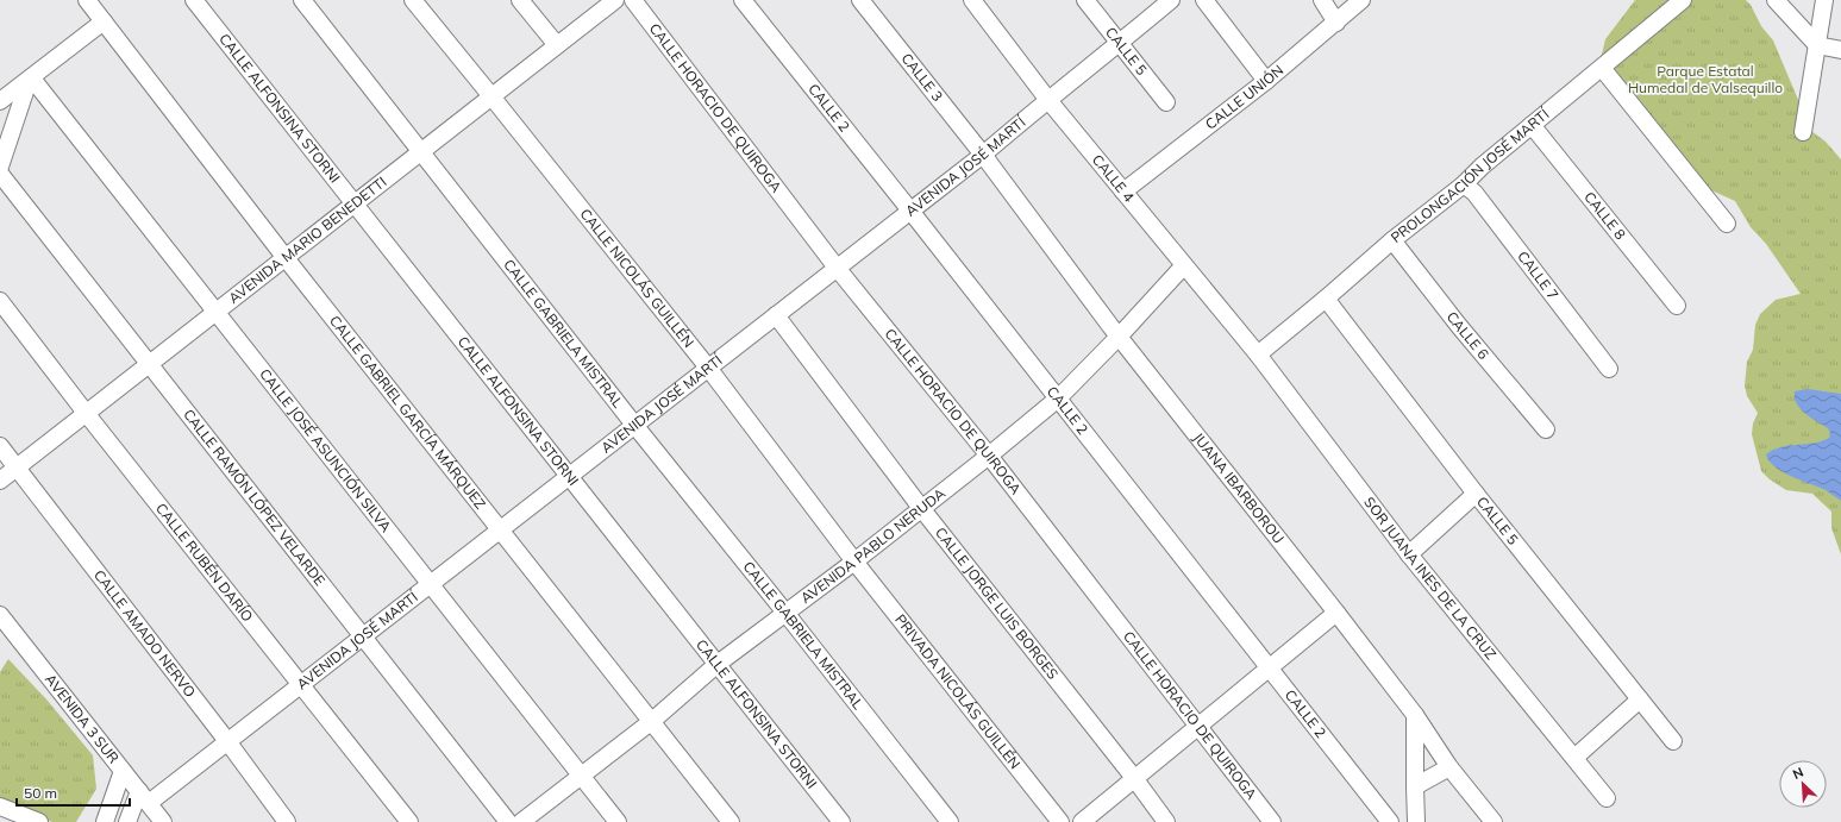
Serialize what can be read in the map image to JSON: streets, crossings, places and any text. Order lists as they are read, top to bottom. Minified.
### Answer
{"streets":{"street":["CALLE 5","CALLE 3","CALLE UNIÓN","CALLE HORACIO DE QUIROGA","CALLE ALFONSINA STORNI","CALLE 2","AVENIDA JOSÉ MARTÍ","PROLONGACIÓN JOSÉ MARTÍ","CALLE 4","CALLE 8","AVENIDA MARIO BENEDETTI","CALLE 7","CALLE NICOLÁS GUILLÉN","CALLE GABRIELA MISTRAL","CALLE 6","CALLE GABRIEL GARCÍA MÁRQUEZ","CALLE JOSÉ ASUNCIÓN SILVA","JUANA IBARBOROU","CALLE RAMÓN LÓPEZ VELARDE","AVENIDA PABLO NERUDA","CALLE RUBÉN DARÍO","SOR JUANA INES DE LA CRUZ","CALLE JORGE LUIS BORGES","CALLE AMADO NERVO","PRIVADA NICOLÁS GUILLÉN","AVENIDA 3 SUR"]},"crossings":[["CALLE 5","AVENIDA JOSÉ MARTÍ"],["CALLE 5","PROLONGACIÓN JOSÉ MARTÍ"],["CALLE 3","AVENIDA JOSÉ MARTÍ"],["CALLE 3","JUANA IBARBOROU"],["CALLE UNIÓN","CALLE 4"],["CALLE HORACIO DE QUIROGA","AVENIDA JOSÉ MARTÍ"],["CALLE HORACIO DE QUIROGA","AVENIDA PABLO NERUDA"],["CALLE ALFONSINA STORNI","AVENIDA JOSÉ MARTÍ"],["CALLE ALFONSINA STORNI","AVENIDA MARIO BENEDETTI"],["CALLE ALFONSINA STORNI","AVENIDA PABLO NERUDA"],["CALLE 2","AVENIDA JOSÉ MARTÍ"],["CALLE 2","AVENIDA PABLO NERUDA"],["AVENIDA JOSÉ MARTÍ","CALLE 4"],["AVENIDA JOSÉ MARTÍ","CALLE NICOLÁS GUILLÉN"],["AVENIDA JOSÉ MARTÍ","CALLE GABRIELA MISTRAL"],["AVENIDA JOSÉ MARTÍ","CALLE GABRIEL GARCÍA MÁRQUEZ"],["AVENIDA JOSÉ MARTÍ","CALLE JOSÉ ASUNCIÓN SILVA"],["AVENIDA JOSÉ MARTÍ","JUANA IBARBOROU"],["AVENIDA JOSÉ MARTÍ","CALLE RAMÓN LÓPEZ VELARDE"],["AVENIDA JOSÉ MARTÍ","CALLE RUBÉN DARÍO"],["AVENIDA JOSÉ MARTÍ","CALLE JORGE LUIS BORGES"],["AVENIDA JOSÉ MARTÍ","CALLE AMADO NERVO"],["AVENIDA JOSÉ MARTÍ","AVENIDA 3 SUR"],["PROLONGACIÓN JOSÉ MARTÍ","CALLE 4"],["PROLONGACIÓN JOSÉ MARTÍ","CALLE 8"],["PROLONGACIÓN JOSÉ MARTÍ","CALLE 7"],["PROLONGACIÓN JOSÉ MARTÍ","CALLE 6"],["PROLONGACIÓN JOSÉ MARTÍ","SOR JUANA INES DE LA CRUZ"],["CALLE 4","AVENIDA PABLO NERUDA"],["CALLE 4","SOR JUANA INES DE LA CRUZ"],["AVENIDA MARIO BENEDETTI","CALLE NICOLÁS GUILLÉN"],["AVENIDA MARIO BENEDETTI","CALLE GABRIELA MISTRAL"],["AVENIDA MARIO BENEDETTI","CALLE GABRIEL GARCÍA MÁRQUEZ"],["AVENIDA MARIO BENEDETTI","CALLE JOSÉ ASUNCIÓN SILVA"],["AVENIDA MARIO BENEDETTI","CALLE RAMÓN LÓPEZ VELARDE"],["AVENIDA MARIO BENEDETTI","CALLE RUBÉN DARÍO"],["AVENIDA MARIO BENEDETTI","CALLE AMADO NERVO"],["CALLE NICOLÁS GUILLÉN","AVENIDA PABLO NERUDA"],["CALLE NICOLÁS GUILLÉN","PRIVADA NICOLÁS GUILLÉN"],["CALLE GABRIELA MISTRAL","AVENIDA PABLO NERUDA"],["CALLE GABRIEL GARCÍA MÁRQUEZ","AVENIDA PABLO NERUDA"],["CALLE JOSÉ ASUNCIÓN SILVA","AVENIDA PABLO NERUDA"],["JUANA IBARBOROU","AVENIDA PABLO NERUDA"],["AVENIDA PABLO NERUDA","CALLE JORGE LUIS BORGES"],["AVENIDA PABLO NERUDA","PRIVADA NICOLÁS GUILLÉN"]],"parks":["Parque Estatal Humedal de Valsequillo"],"scale_bar":"50 m","north":"top left"}
